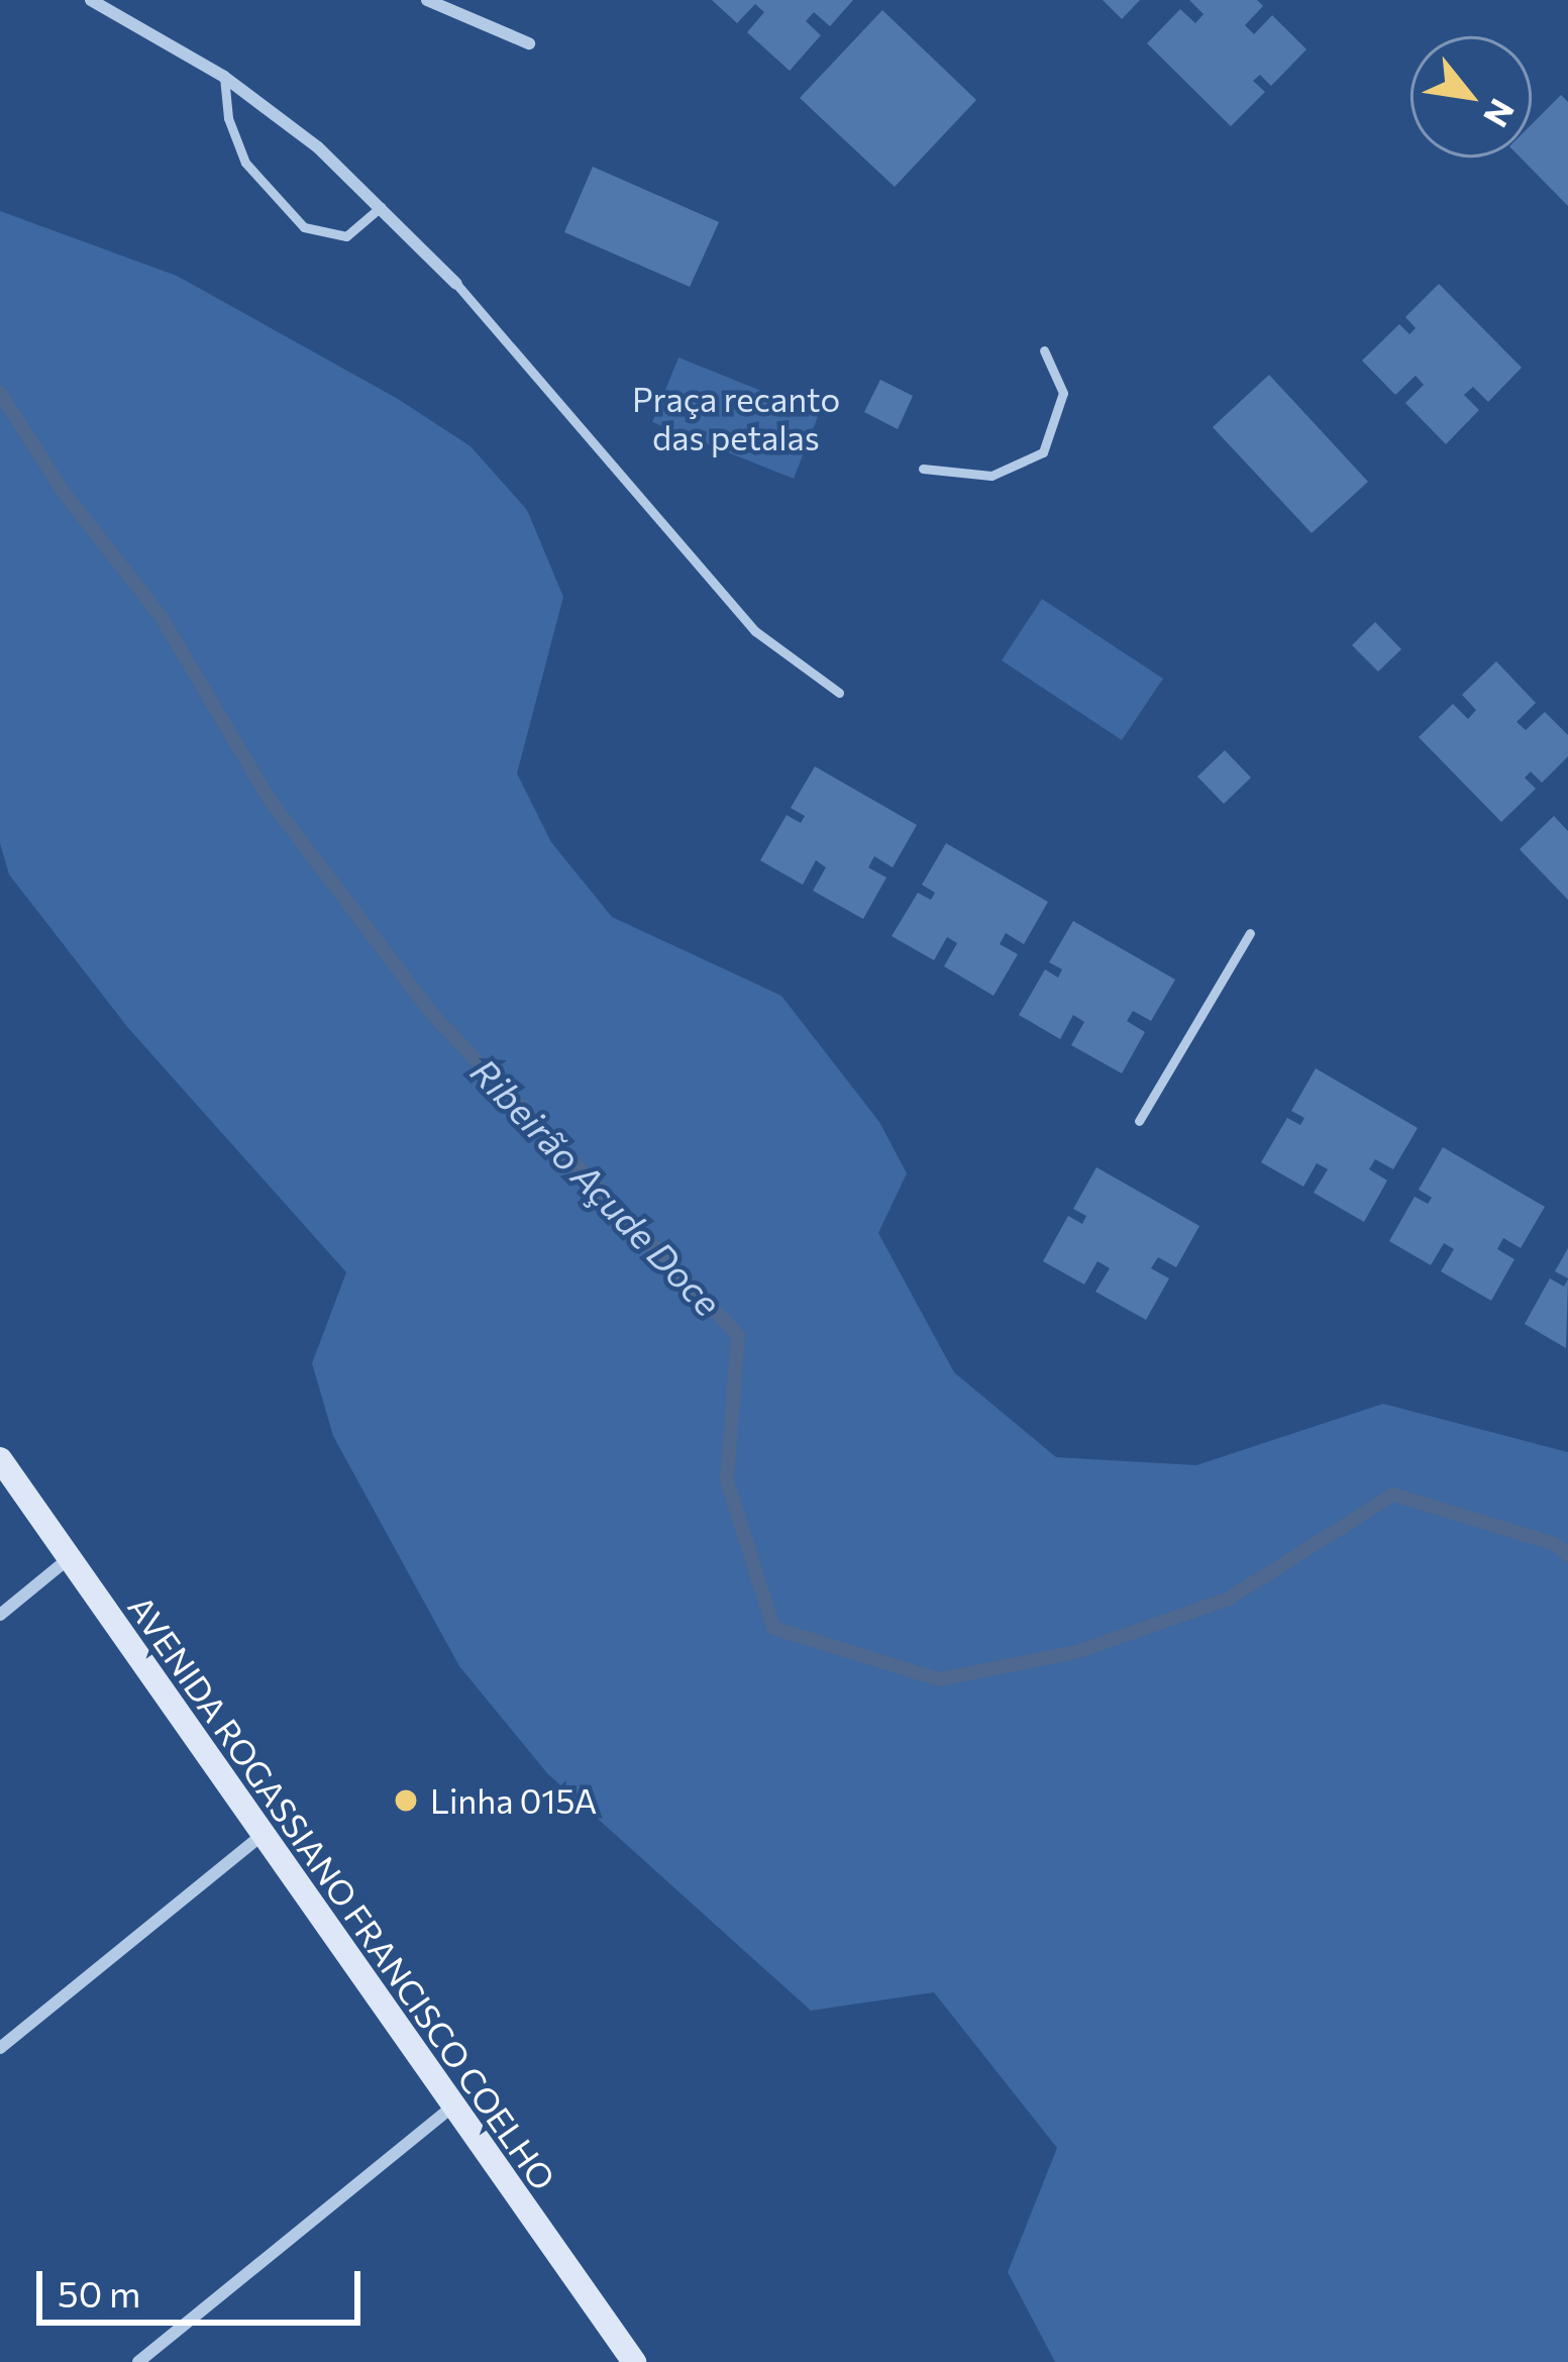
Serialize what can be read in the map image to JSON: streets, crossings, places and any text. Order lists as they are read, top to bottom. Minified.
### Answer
{"streets":{"street":["AVENIDA ROGASSIANO FRANCISCO COELHO"]},"water":["Ribeirão Açude Doce"],"parks":["Praça recanto das petalas"],"places":["Linha 015A"],"scale_bar":"50 m","north":"bottom right"}
